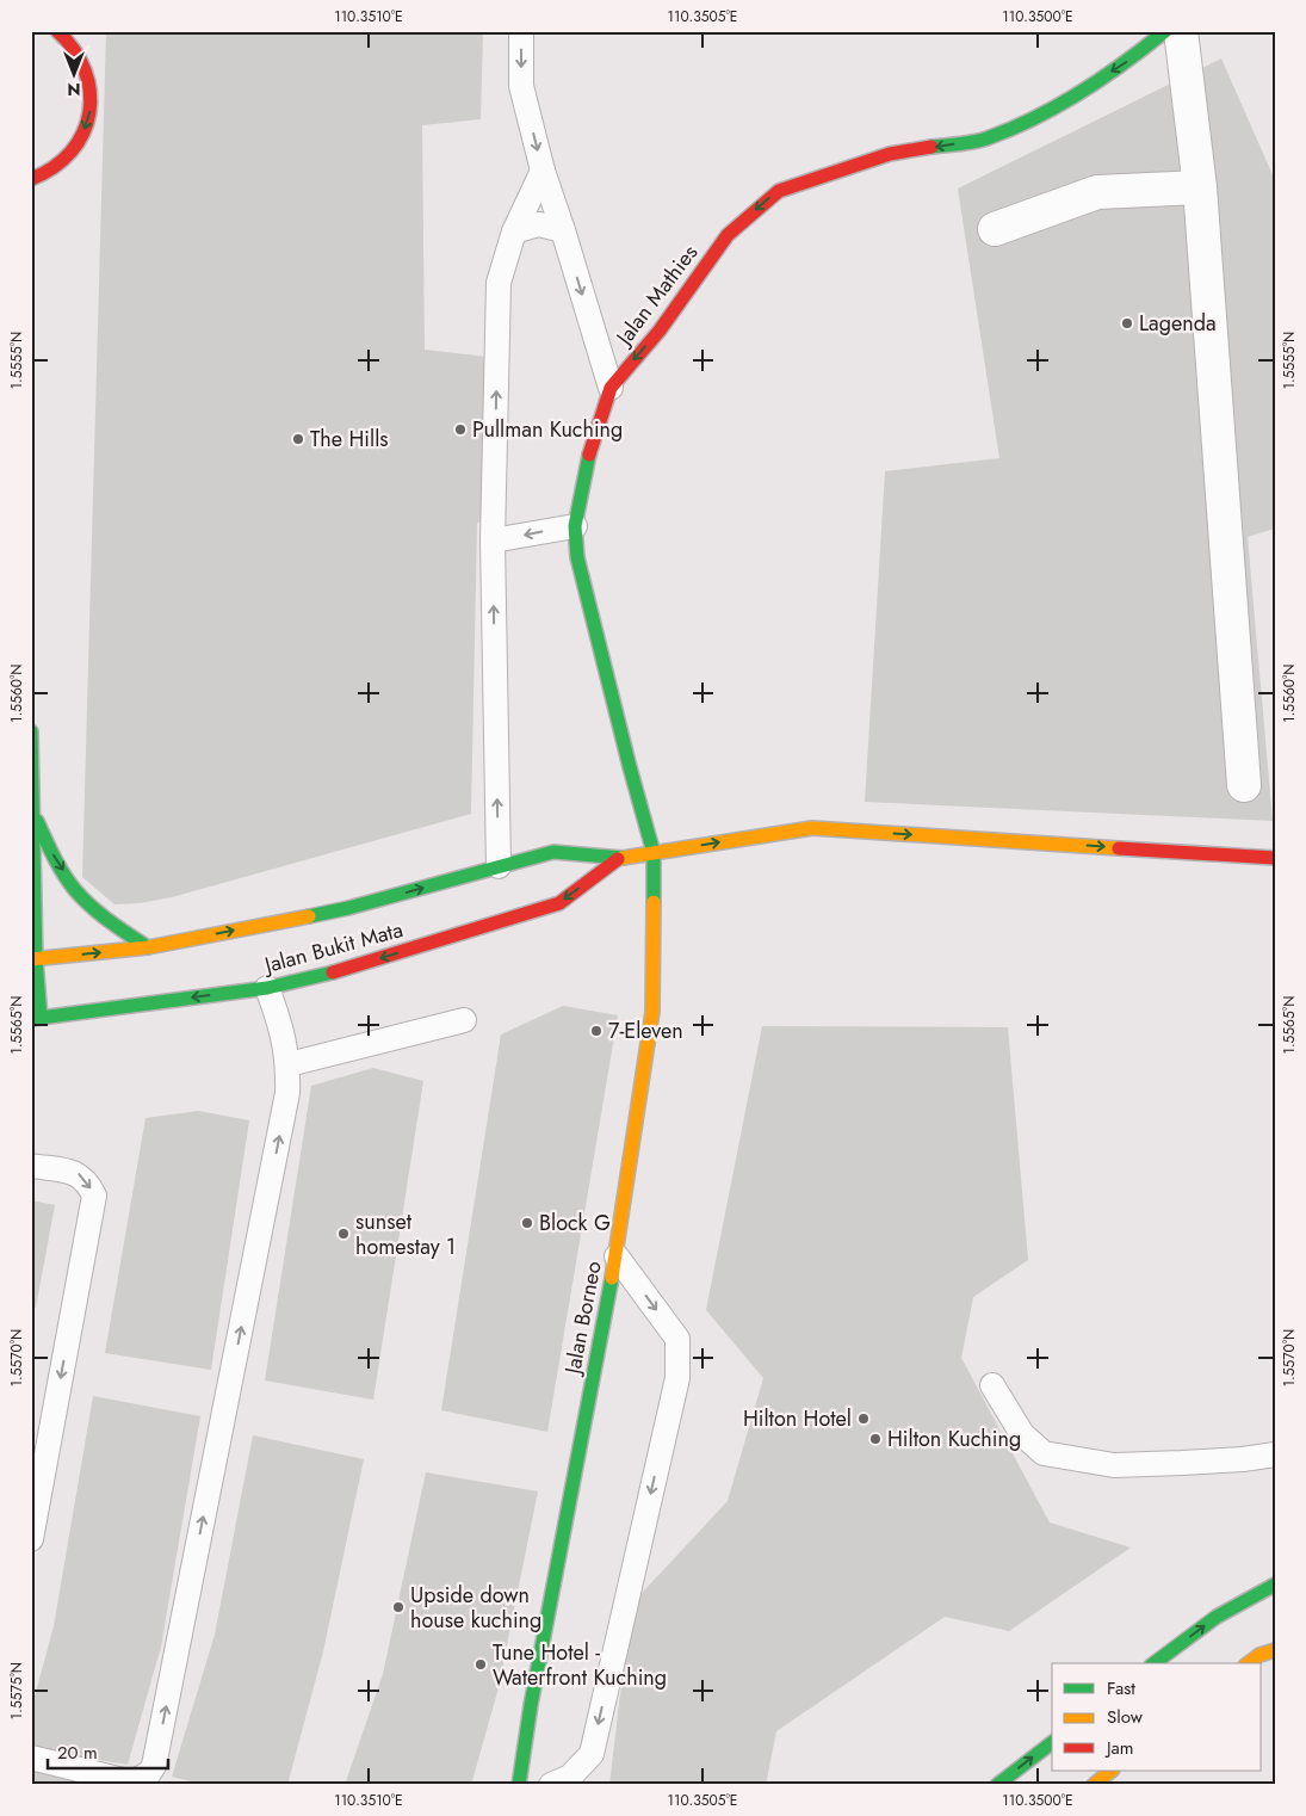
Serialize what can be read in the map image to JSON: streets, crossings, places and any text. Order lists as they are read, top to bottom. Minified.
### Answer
{"streets":{"street":["Jalan Mathies","Jalan Bukit Mata","Jalan Borneo"]},"crossings":[["Jalan Mathies","Jalan Borneo"]],"one_way":["Jalan Mathies"],"places":["Lagenda","Pullman Kuching","The Hills","7-Eleven","Block G","sunset homestay 1","Hilton Hotel","Hilton Kuching","Upside down house kuching","Tune Hotel - Waterfront Kuching"],"legend":["Fast","Slow","Jam"],"scale_bar":"20 m","north":"bottom","coordinates":["110.3510°E","110.3505°E","110.3500°E","1.5555°N","1.5560°N","1.5565°N","1.5570°N","1.5575°N"]}
